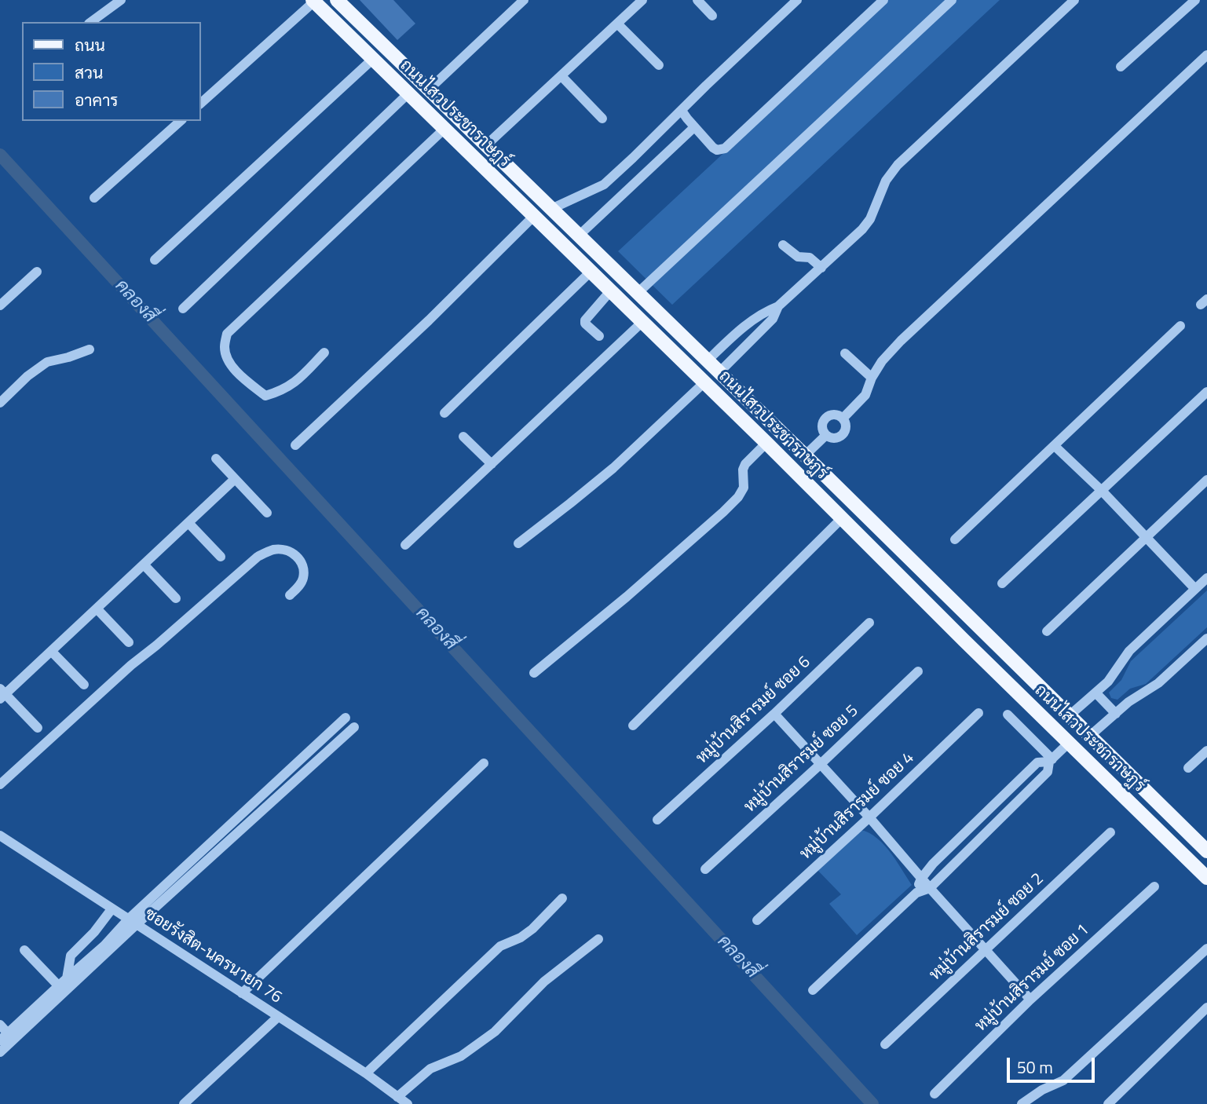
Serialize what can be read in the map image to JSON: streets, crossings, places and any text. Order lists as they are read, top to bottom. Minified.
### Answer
{"streets":{"main road":["ถนนไสวประชาราษฎร์"],"street":["หมู่บ้านสิรารมย์ ซอย 6","หมู่บ้านสิรารมย์ ซอย 5","หมู่บ้านสิรารมย์ ซอย 4","หมู่บ้านสิรารมย์ ซอย 2","ซอยรังสิต-นครนายก 76","หมู่บ้านสิรารมย์ ซอย 1"]},"water":["คลองสี่"],"legend":["ถนน","สวน","อาคาร"],"scale_bar":"50 m"}
